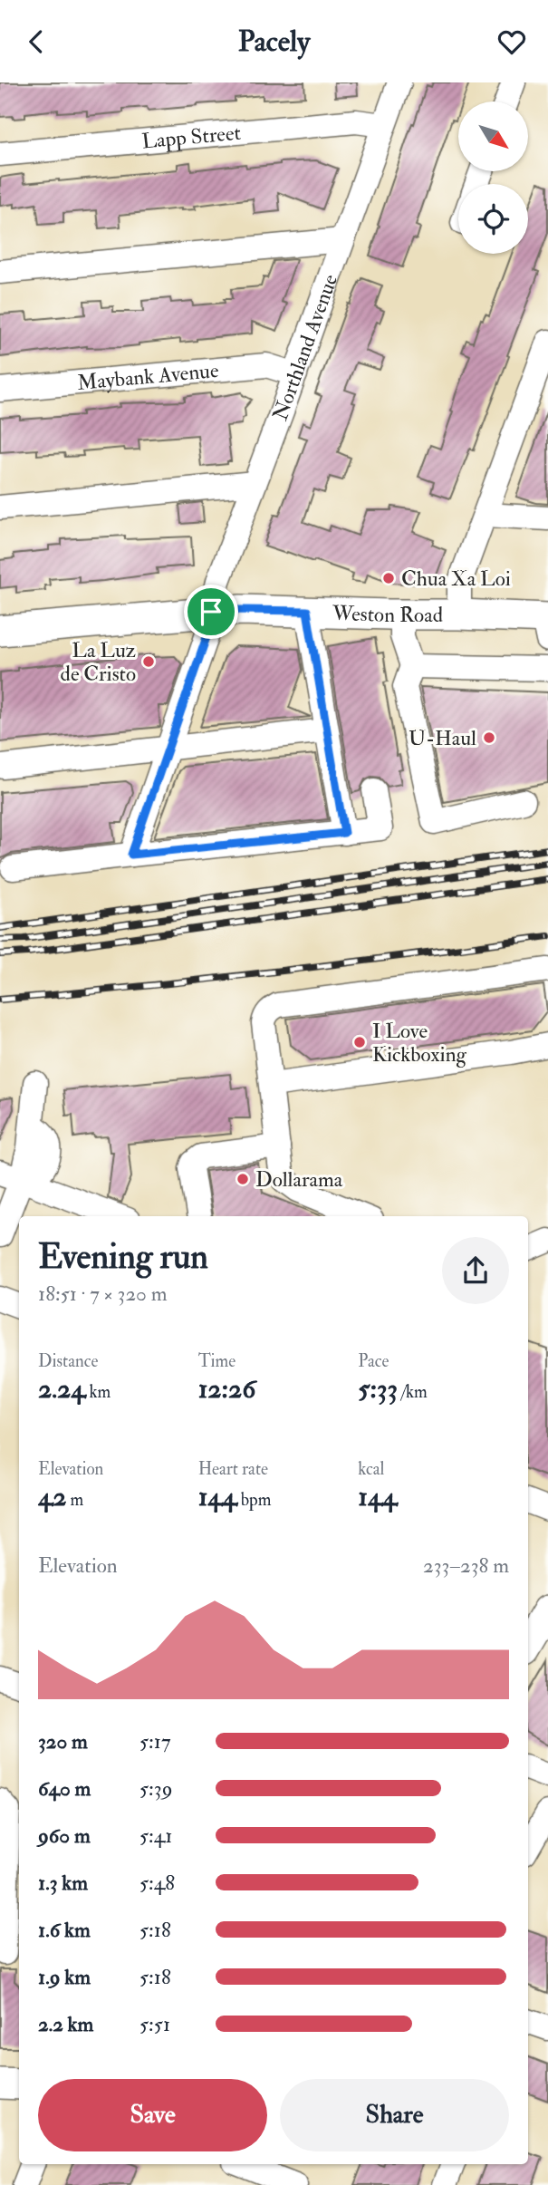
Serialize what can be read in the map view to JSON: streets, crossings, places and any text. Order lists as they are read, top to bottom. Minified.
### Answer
{"streets":{"main road":["Weston Road"],"street":["Lapp Street","Northland Avenue","Maybank Avenue"]},"crossings":[["Lapp Street","Northland Avenue"],["Northland Avenue","Maybank Avenue"],["Northland Avenue","Weston Road"]],"places":["Chua Xa Loi","La Luz de Cristo","U-Haul","I Love Kickboxing","Dollarama"],"north":"bottom right","page":{"header":"Pacely","heading":["Evening run","18:51 · 7 × 320 m"],"stats":[["Distance","2.24 km"],["Time","12:26"],["Pace","5:33 /km"],["Elevation","42 m"],["Heart rate","144 bpm"],["kcal","144"]],"chart":["Elevation","233–238 m"],"list":[{"name":"320 m","note":"5:17"},{"name":"640 m","note":"5:39"},{"name":"960 m","note":"5:41"},{"name":"1.3 km","note":"5:48"},{"name":"1.6 km","note":"5:18"},{"name":"1.9 km","note":"5:18"},{"name":"2.2 km","note":"5:51"}],"buttons":["Save","Share"]}}
